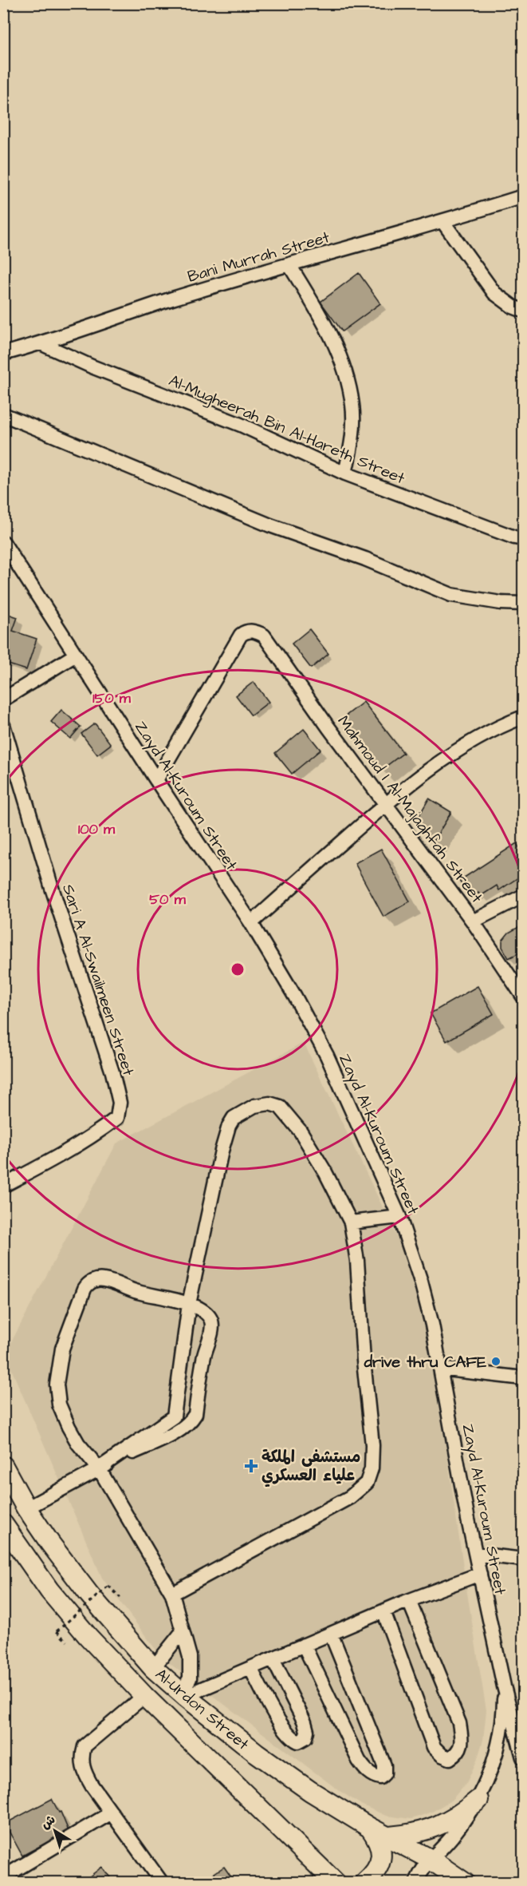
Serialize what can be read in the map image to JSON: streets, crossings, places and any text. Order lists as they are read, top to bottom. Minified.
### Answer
{"streets":{"highway":["Al-Urdon Street"],"street":["Bani Murrah Street","Al-Mugheerah Bin Al-Hareth Street","Zayd Al-Kuroum Street","Mahmoud I Al-Majaghfah Street","Sari A Al-Swailmeen Street"]},"crossings":[["Bani Murrah Street","Al-Mugheerah Bin Al-Hareth Street"],["Zayd Al-Kuroum Street","Mahmoud I Al-Majaghfah Street"],["Zayd Al-Kuroum Street","Al-Urdon Street"]],"places":{"other":["drive thru CAFE"],"health":["مستشفى الملكة علياء العسكري"]},"north":"top left","rings":["150 m","100 m","50 m"]}
